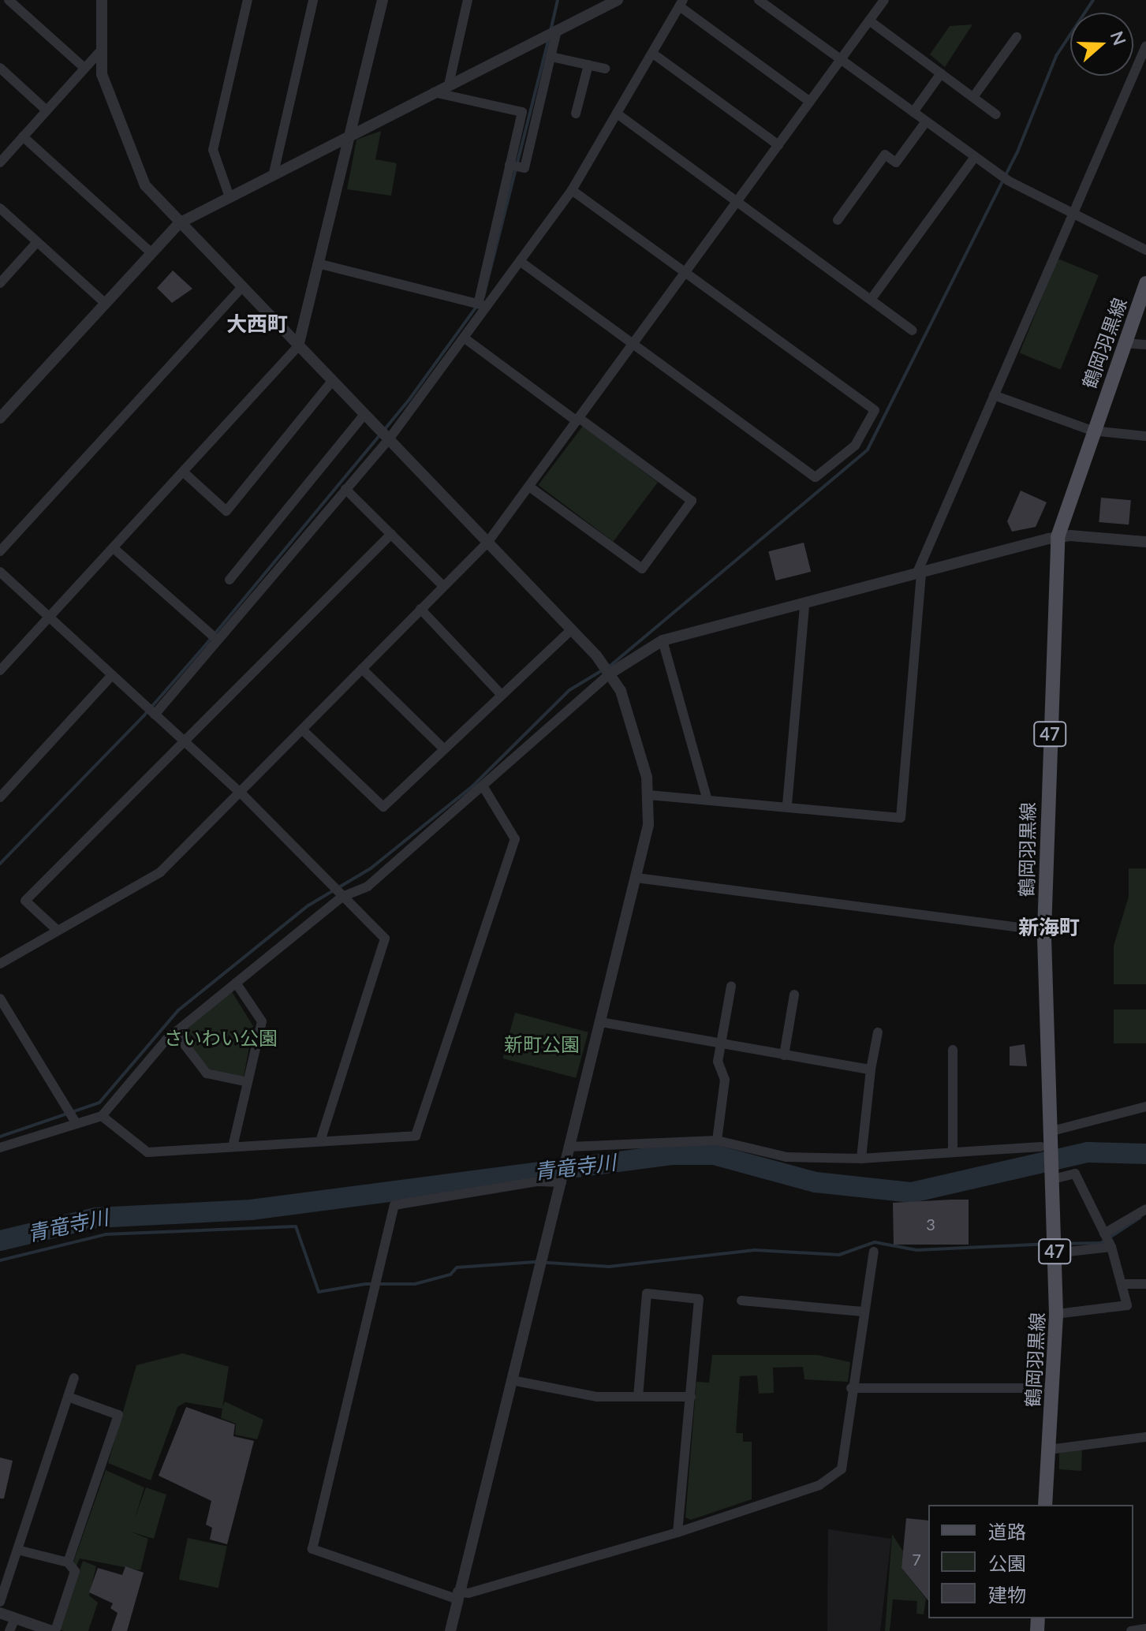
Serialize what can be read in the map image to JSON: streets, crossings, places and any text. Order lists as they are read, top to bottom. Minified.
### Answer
{"streets":{"main road":["鶴岡羽黒線","47"]},"districts":["大西町","新海町"],"water":["青竜寺川"],"parks":["さいわい公園","新町公園"],"house_numbers":["3","7"],"legend":["道路","公園","建物"],"north":"right"}
